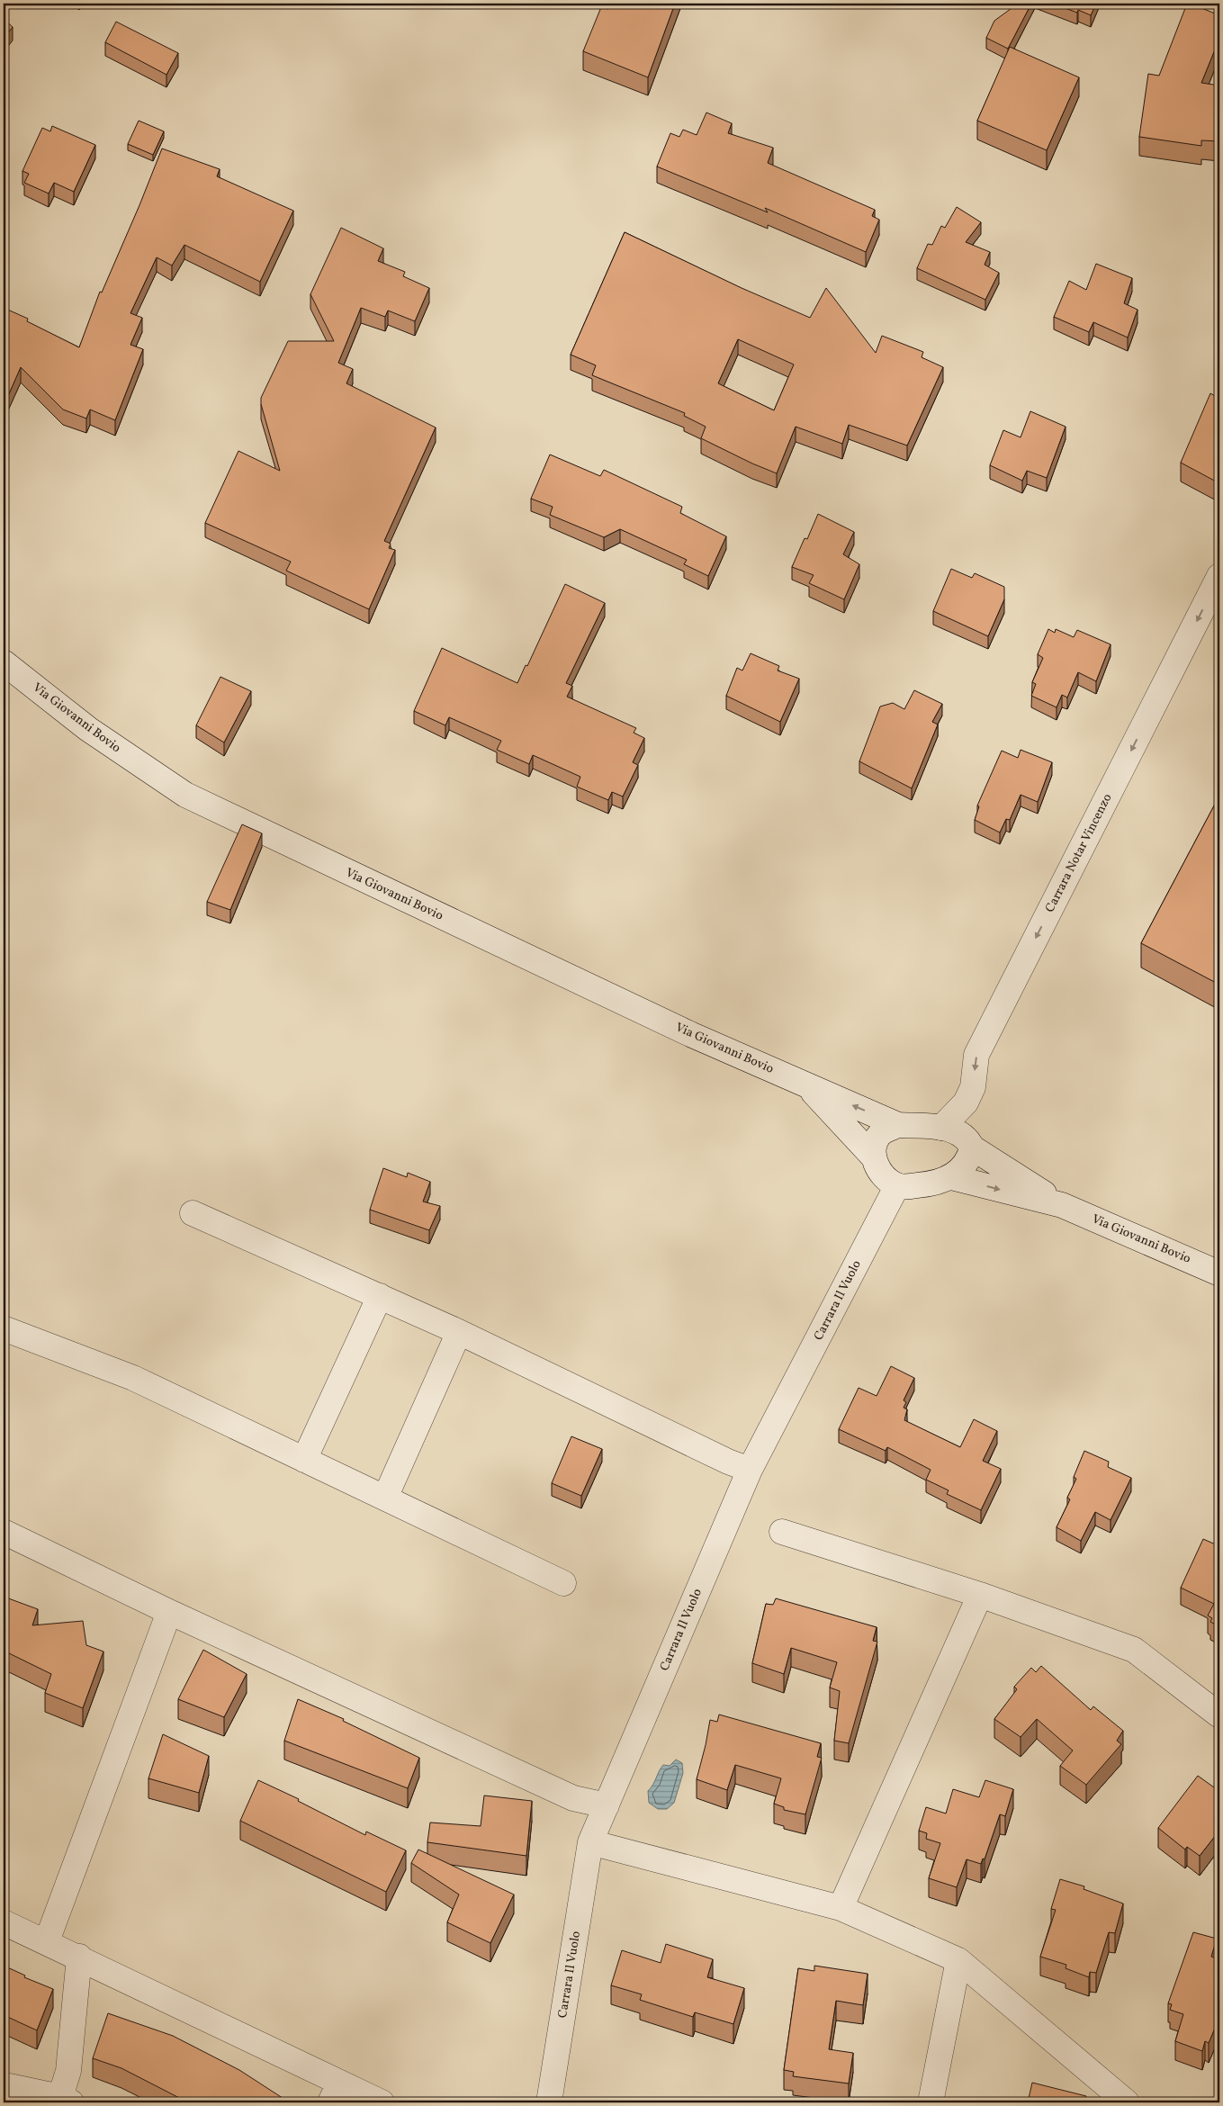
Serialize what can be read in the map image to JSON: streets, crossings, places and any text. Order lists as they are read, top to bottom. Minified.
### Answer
{"streets":{"street":["Via Giovanni Bovio","Carrara Notar Vincenzo","Carrara Il Vuolo"]},"crossings":[["Via Giovanni Bovio","Carrara Notar Vincenzo"],["Via Giovanni Bovio","Carrara Il Vuolo"],["Carrara Notar Vincenzo","Carrara Il Vuolo"]],"one_way":["Carrara Notar Vincenzo"]}
